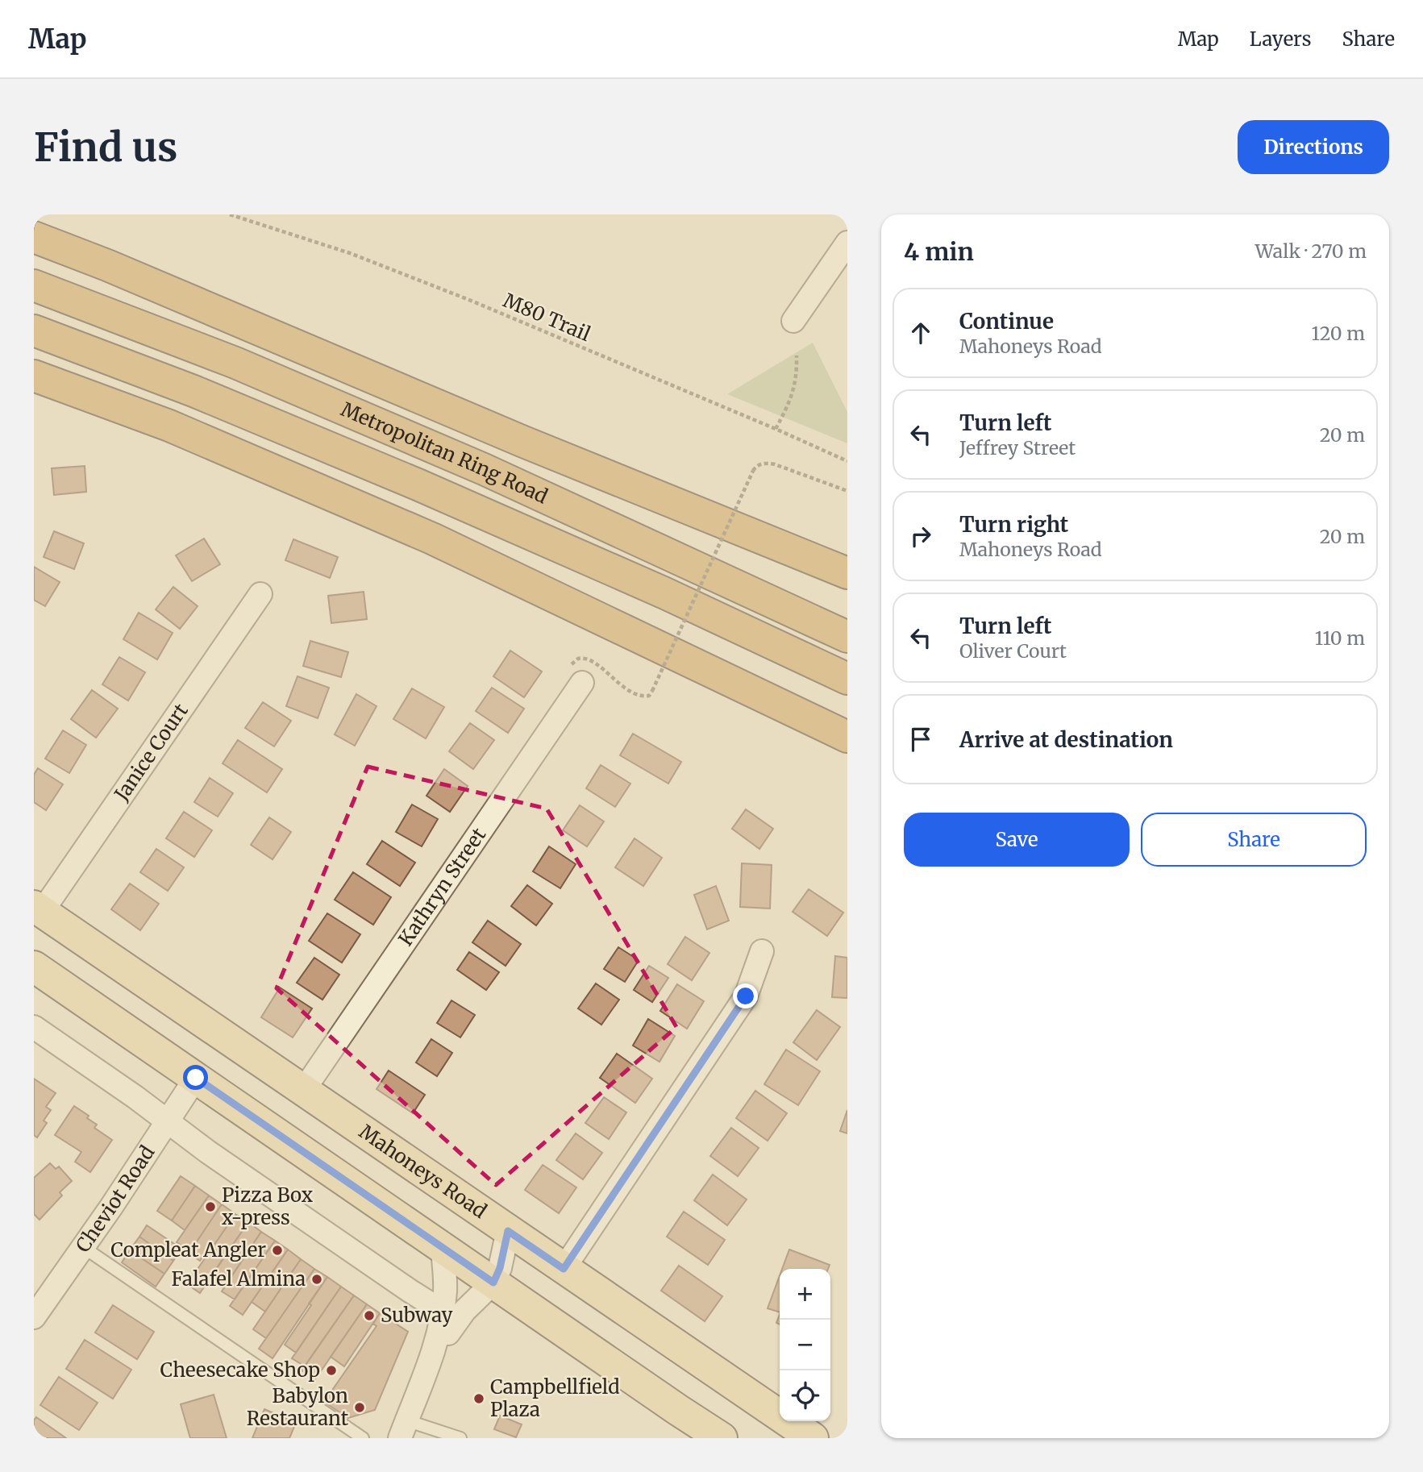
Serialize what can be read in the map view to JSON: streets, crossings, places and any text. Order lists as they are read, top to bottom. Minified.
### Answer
{"streets":{"highway":["Metropolitan Ring Road"],"main road":["Mahoneys Road"],"street":["Janice Court","Kathryn Street","Cheviot Road"],"path":["M80 Trail"]},"crossings":[["Janice Court","Mahoneys Road"],["Kathryn Street","Mahoneys Road"]],"places":["Pizza Box x-press","Compleat Angler","Falafel Almina","Subway","Cheesecake Shop","Campbellfield Plaza","Babylon Restaurant"],"page":{"header":"Map","nav":["Map","Layers","Share"],"buttons":["Directions",["Save","Share"]],"title":"Find us","heading":["4 min","Walk · 270 m"],"list":[["Continue","Mahoneys Road","120 m"],["Turn left","Jeffrey Street","20 m"],["Turn right","Mahoneys Road","20 m"],["Turn left","Oliver Court","110 m"],"Arrive at destination"],"map_buttons":["+","−"]}}
